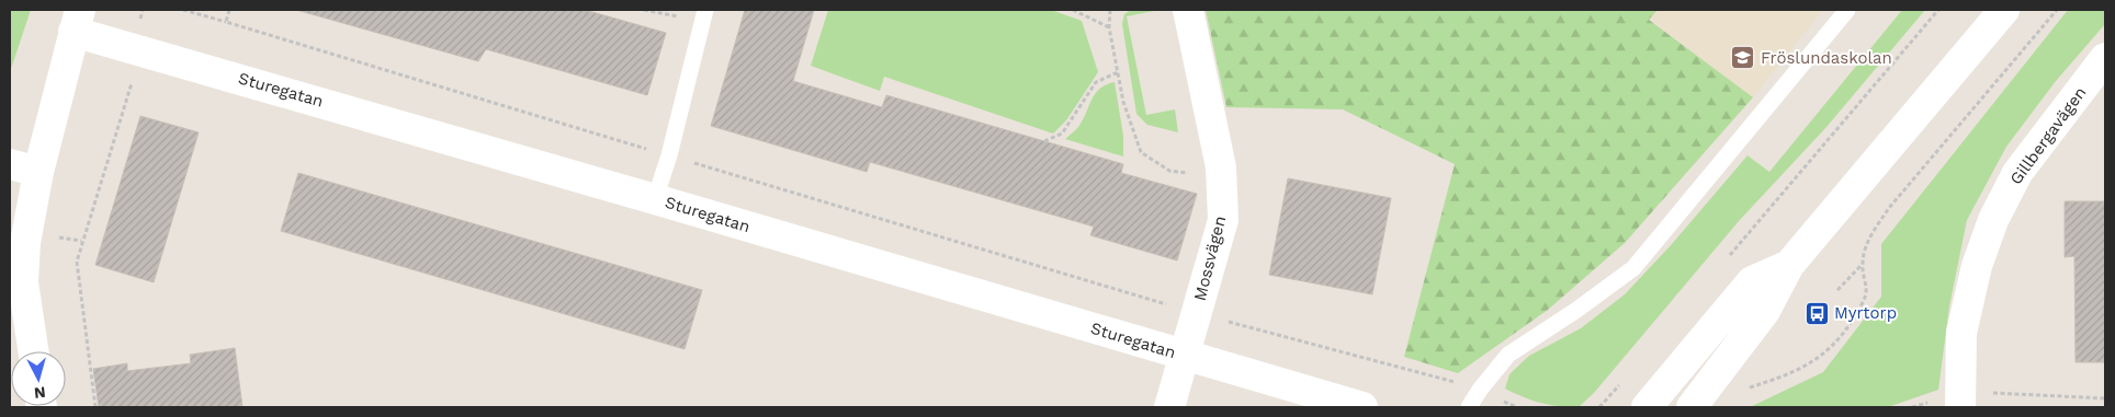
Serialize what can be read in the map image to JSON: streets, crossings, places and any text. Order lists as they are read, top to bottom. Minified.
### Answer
{"streets":{"street":["Sturegatan","Gillbergavägen","Mossvägen"]},"crossings":[["Sturegatan","Mossvägen"]],"places":{"school or university":["Fröslundaskolan"],"bus stop":["Myrtorp"]},"north":"bottom"}
